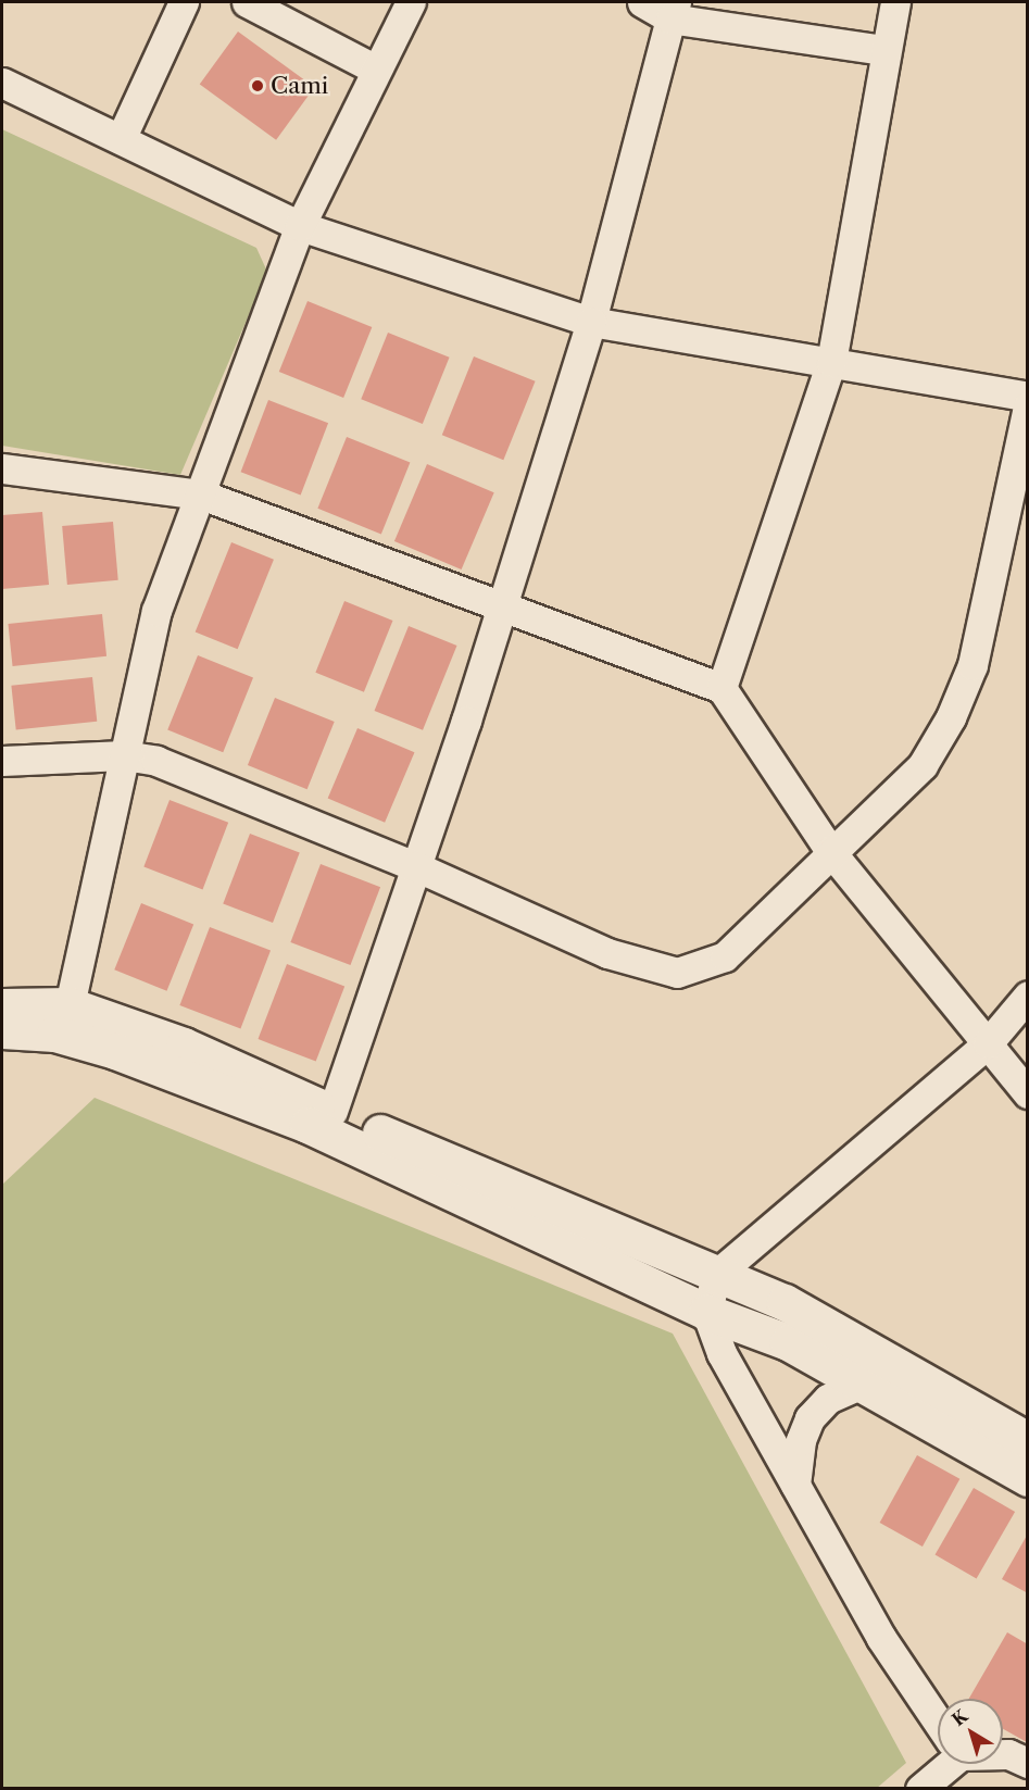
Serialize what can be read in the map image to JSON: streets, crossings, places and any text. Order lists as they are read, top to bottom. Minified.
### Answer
{"places":["Cami"],"north":"top left"}
